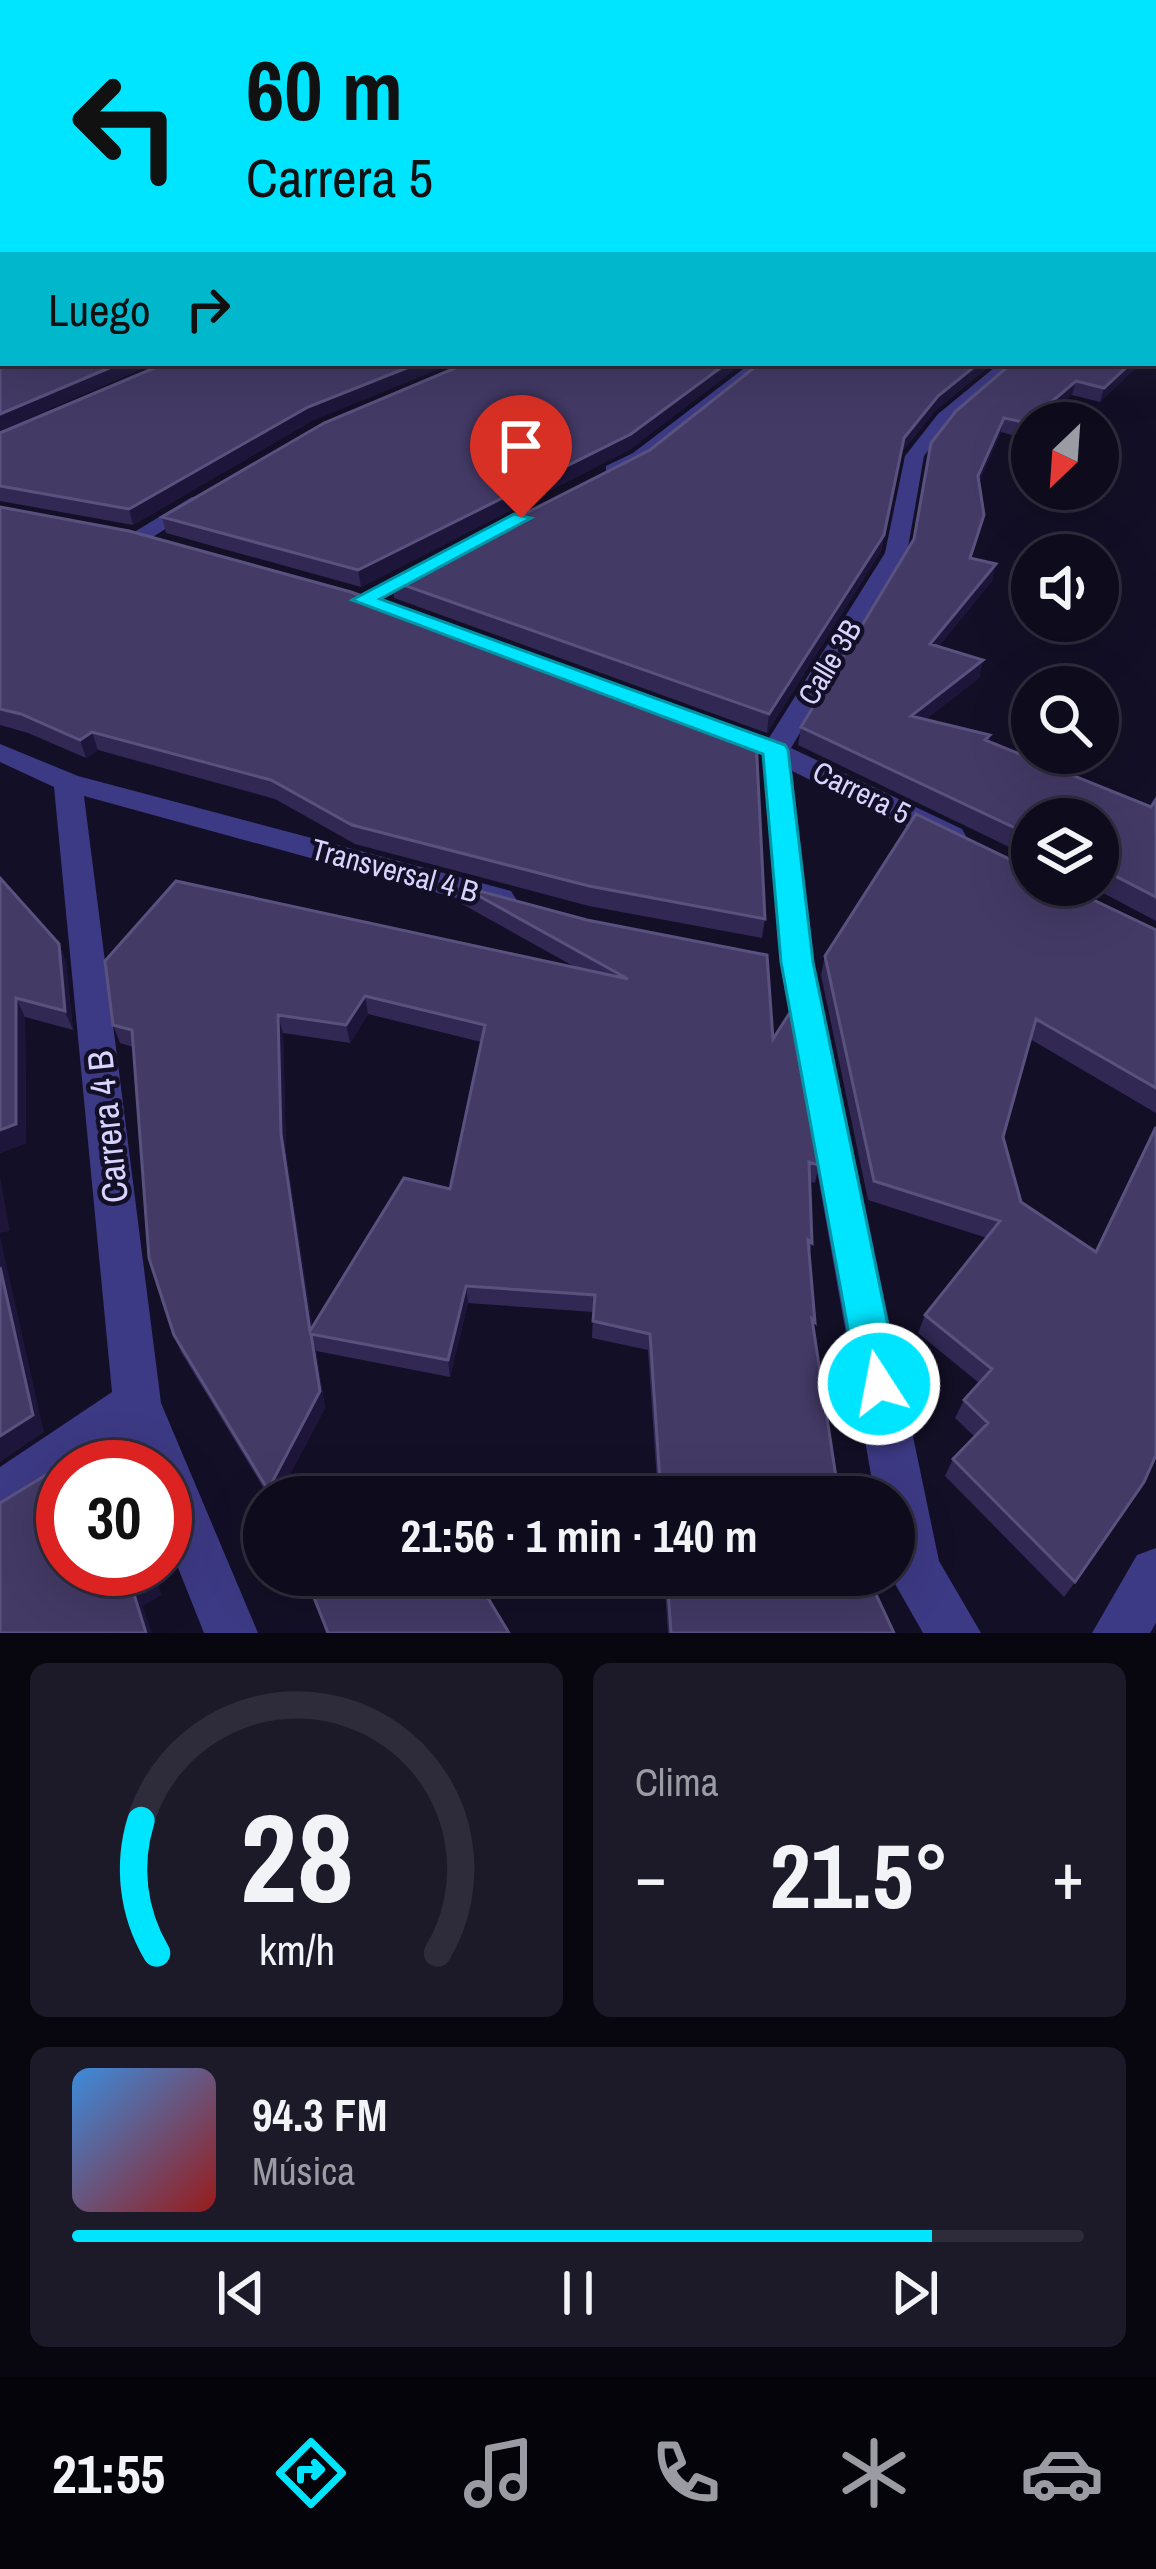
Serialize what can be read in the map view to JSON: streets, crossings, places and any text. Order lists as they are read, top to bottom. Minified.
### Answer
{"streets":{"street":["Calle 3B","Carrera 5","Transversal 4 B","Carrera 4 B"]},"crossings":[["Calle 3B","Carrera 5"],["Transversal 4 B","Carrera 4 B"]],"north":"bottom left","page":{"turn":["60 m","Carrera 5"],"then":"Luego","limit":"30","trip":"21:56 · 1 min · 140 m","tile":"Clima","heat":["−","21.5°","+"],"song":["94.3 FM","Música"],"tabs":"21:55","gauge":["28","km/h"]}}
